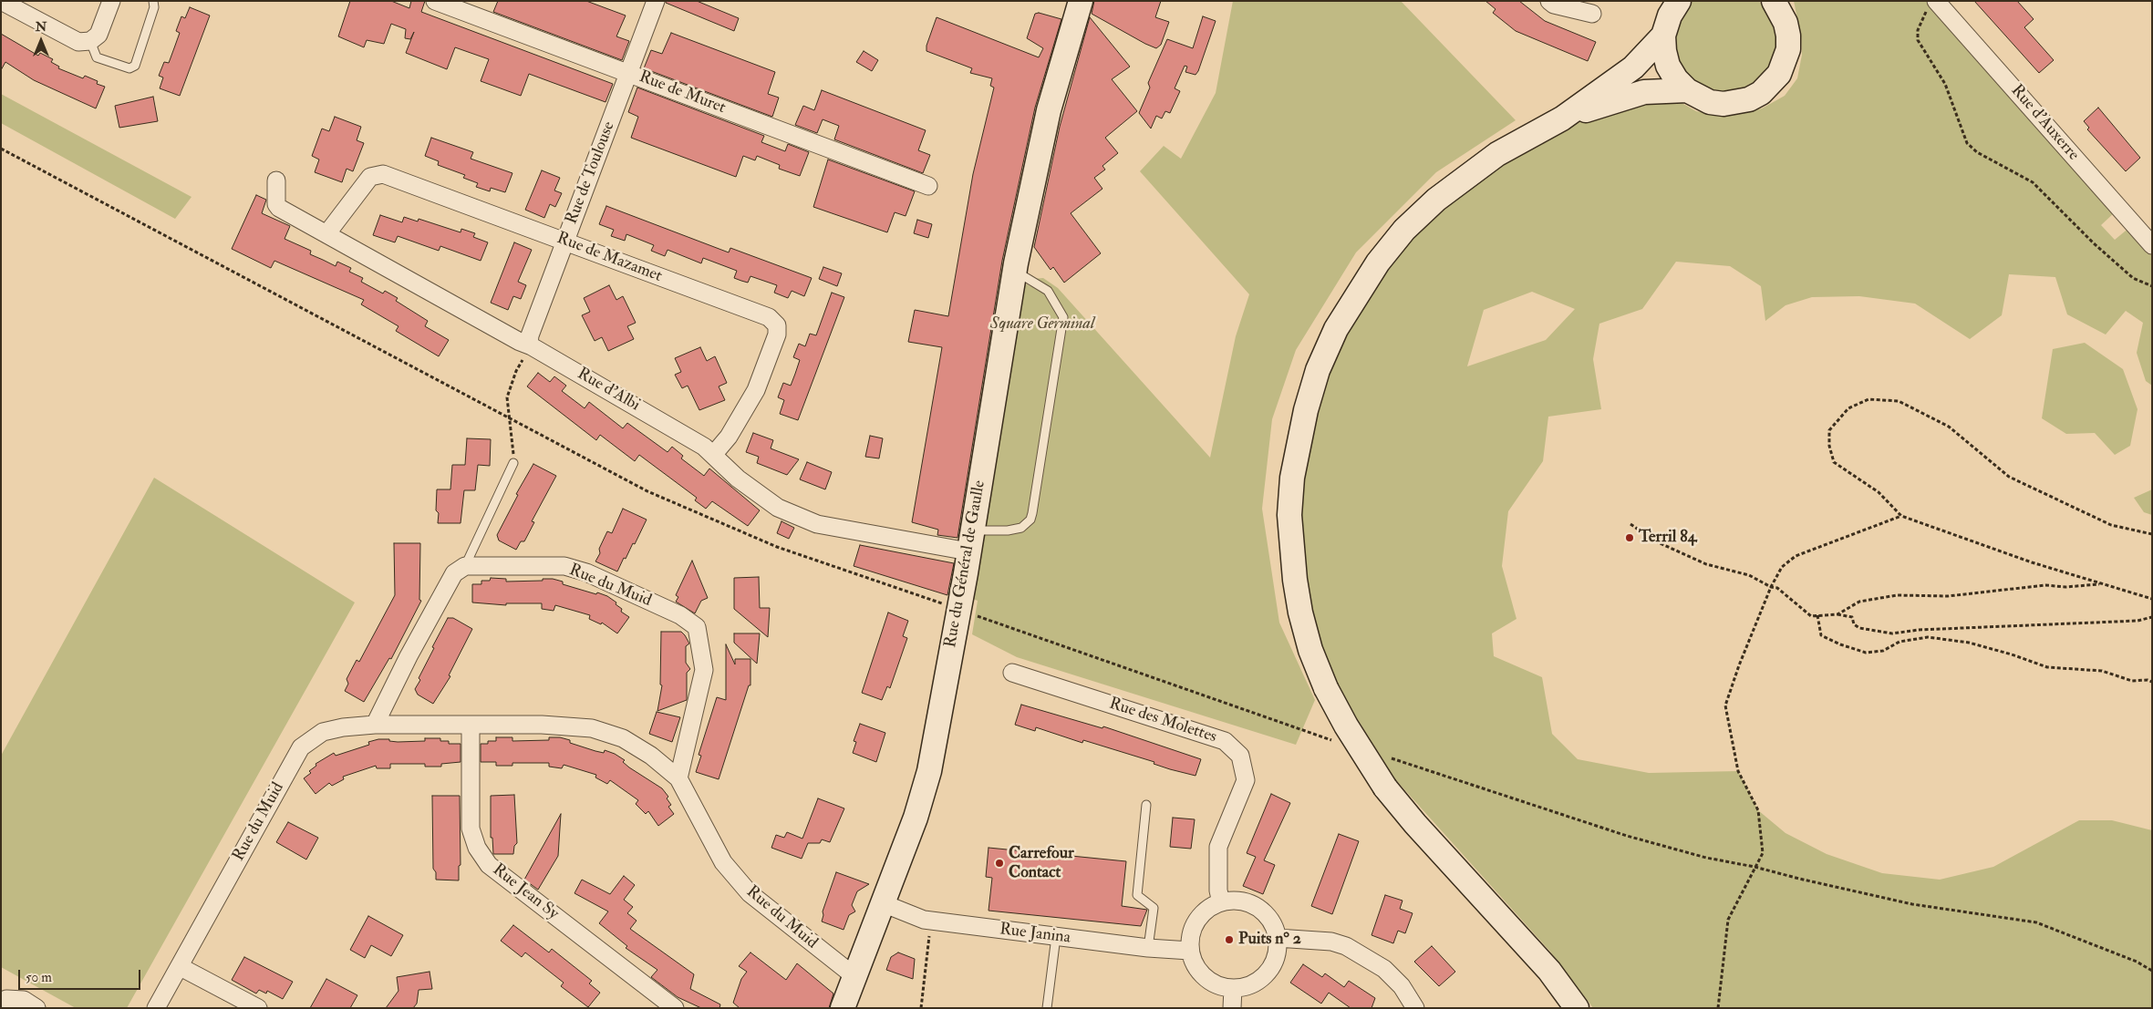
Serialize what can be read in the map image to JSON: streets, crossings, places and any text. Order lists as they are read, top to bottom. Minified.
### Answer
{"streets":{"main road":["Rue du Général de Gaulle"],"street":["Rue de Muret","Rue d'Auxerre","Rue de Toulouse","Rue de Mazamet","Rue d'Albi","Rue du Muid","Rue des Molettes","Rue Jean Sy","Rue Janina"]},"crossings":[["Rue de Muret","Rue de Toulouse"],["Rue de Toulouse","Rue de Mazamet"],["Rue de Toulouse","Rue d'Albi"],["Rue de Mazamet","Rue d'Albi"],["Rue d'Albi","Rue du Général de Gaulle"],["Rue du Général de Gaulle","Rue du Muid"],["Rue du Général de Gaulle","Rue Janina"],["Rue du Muid","Rue Jean Sy"],["Rue des Molettes","Rue Janina"]],"parks":["Square Germinal"],"places":["Terril 84","Carrefour Contact","Puits n° 2"],"scale_bar":"50 m","north":"top"}
